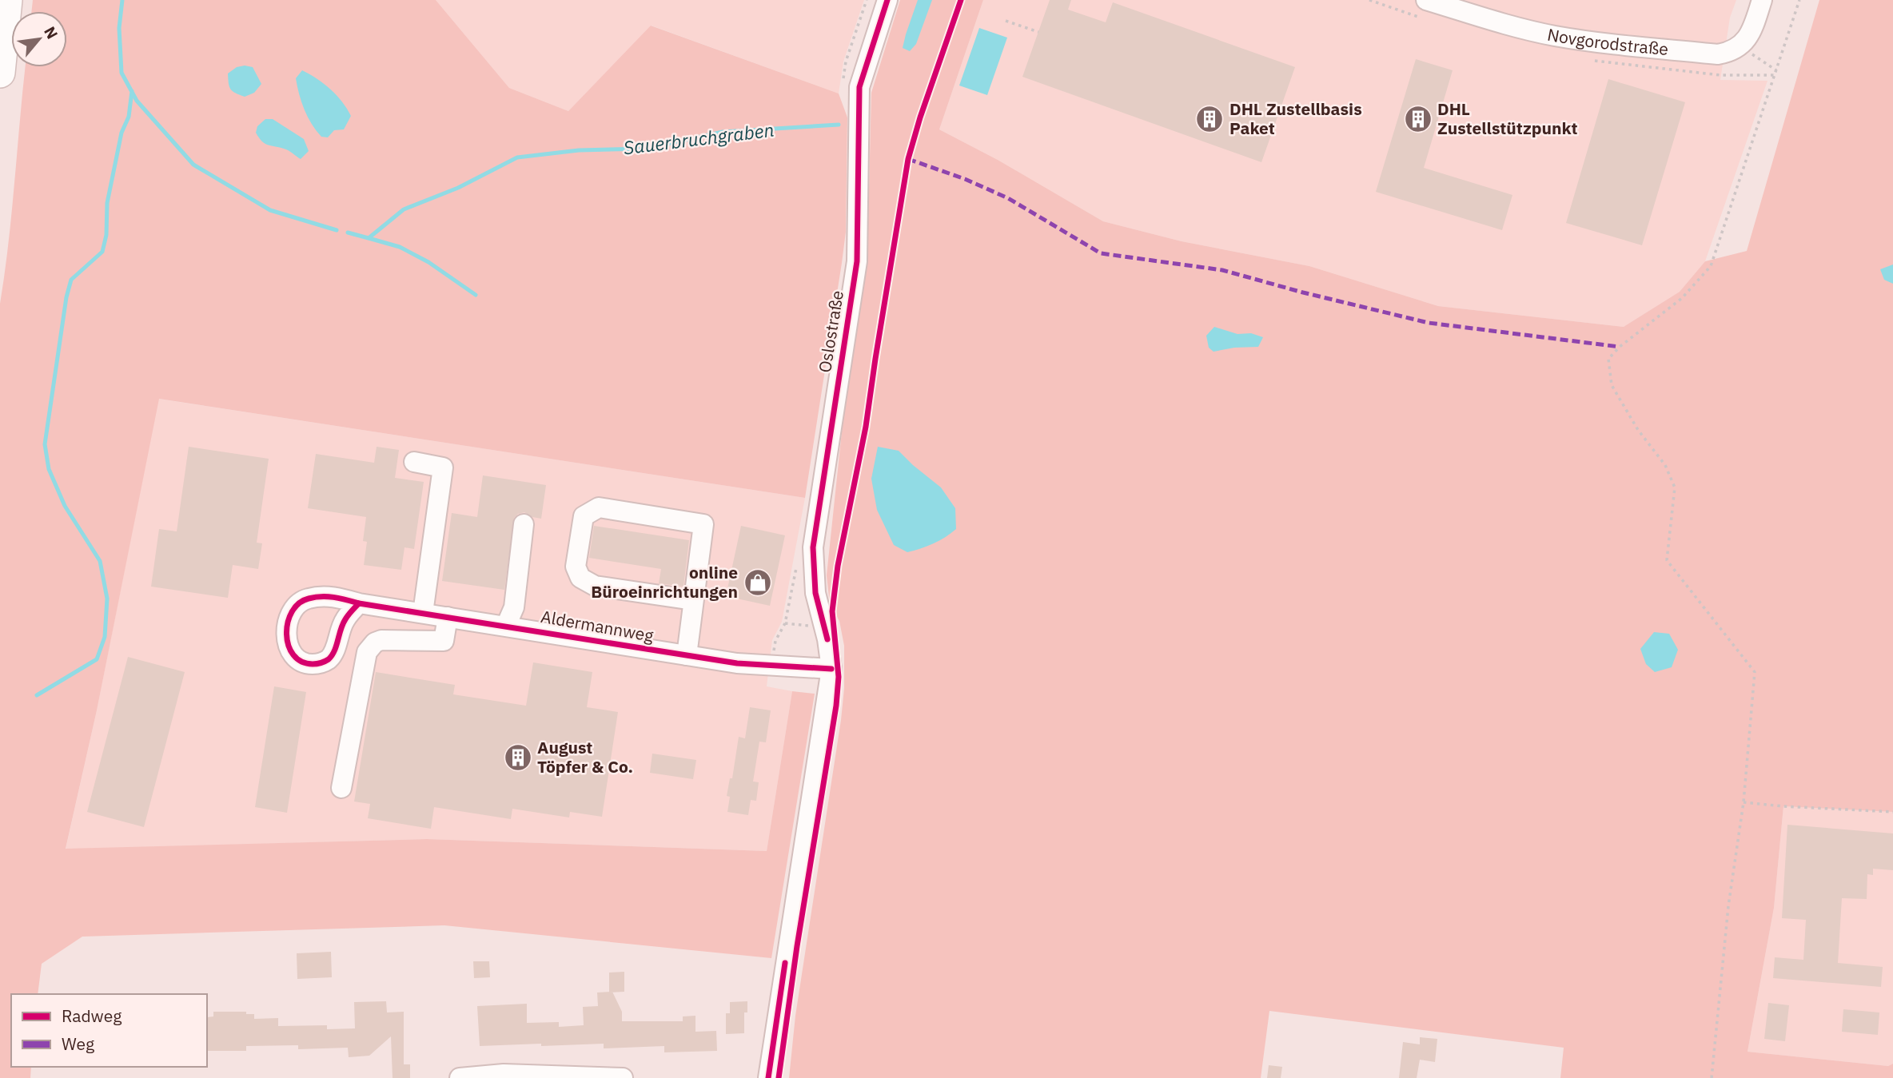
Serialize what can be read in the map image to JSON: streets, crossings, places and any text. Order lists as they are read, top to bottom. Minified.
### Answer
{"streets":{"street":["Novgorodstraße","Oslostraße","Aldermannweg"]},"crossings":[["Oslostraße","Aldermannweg"]],"water":["Sauerbruchgraben"],"places":{"building":["DHL Zustellbasis Paket","DHL Zustellstützpunkt","August Töpfer & Co."],"shop":["online Büroeinrichtungen"]},"legend":["Radweg","Weg"],"north":"top right"}
